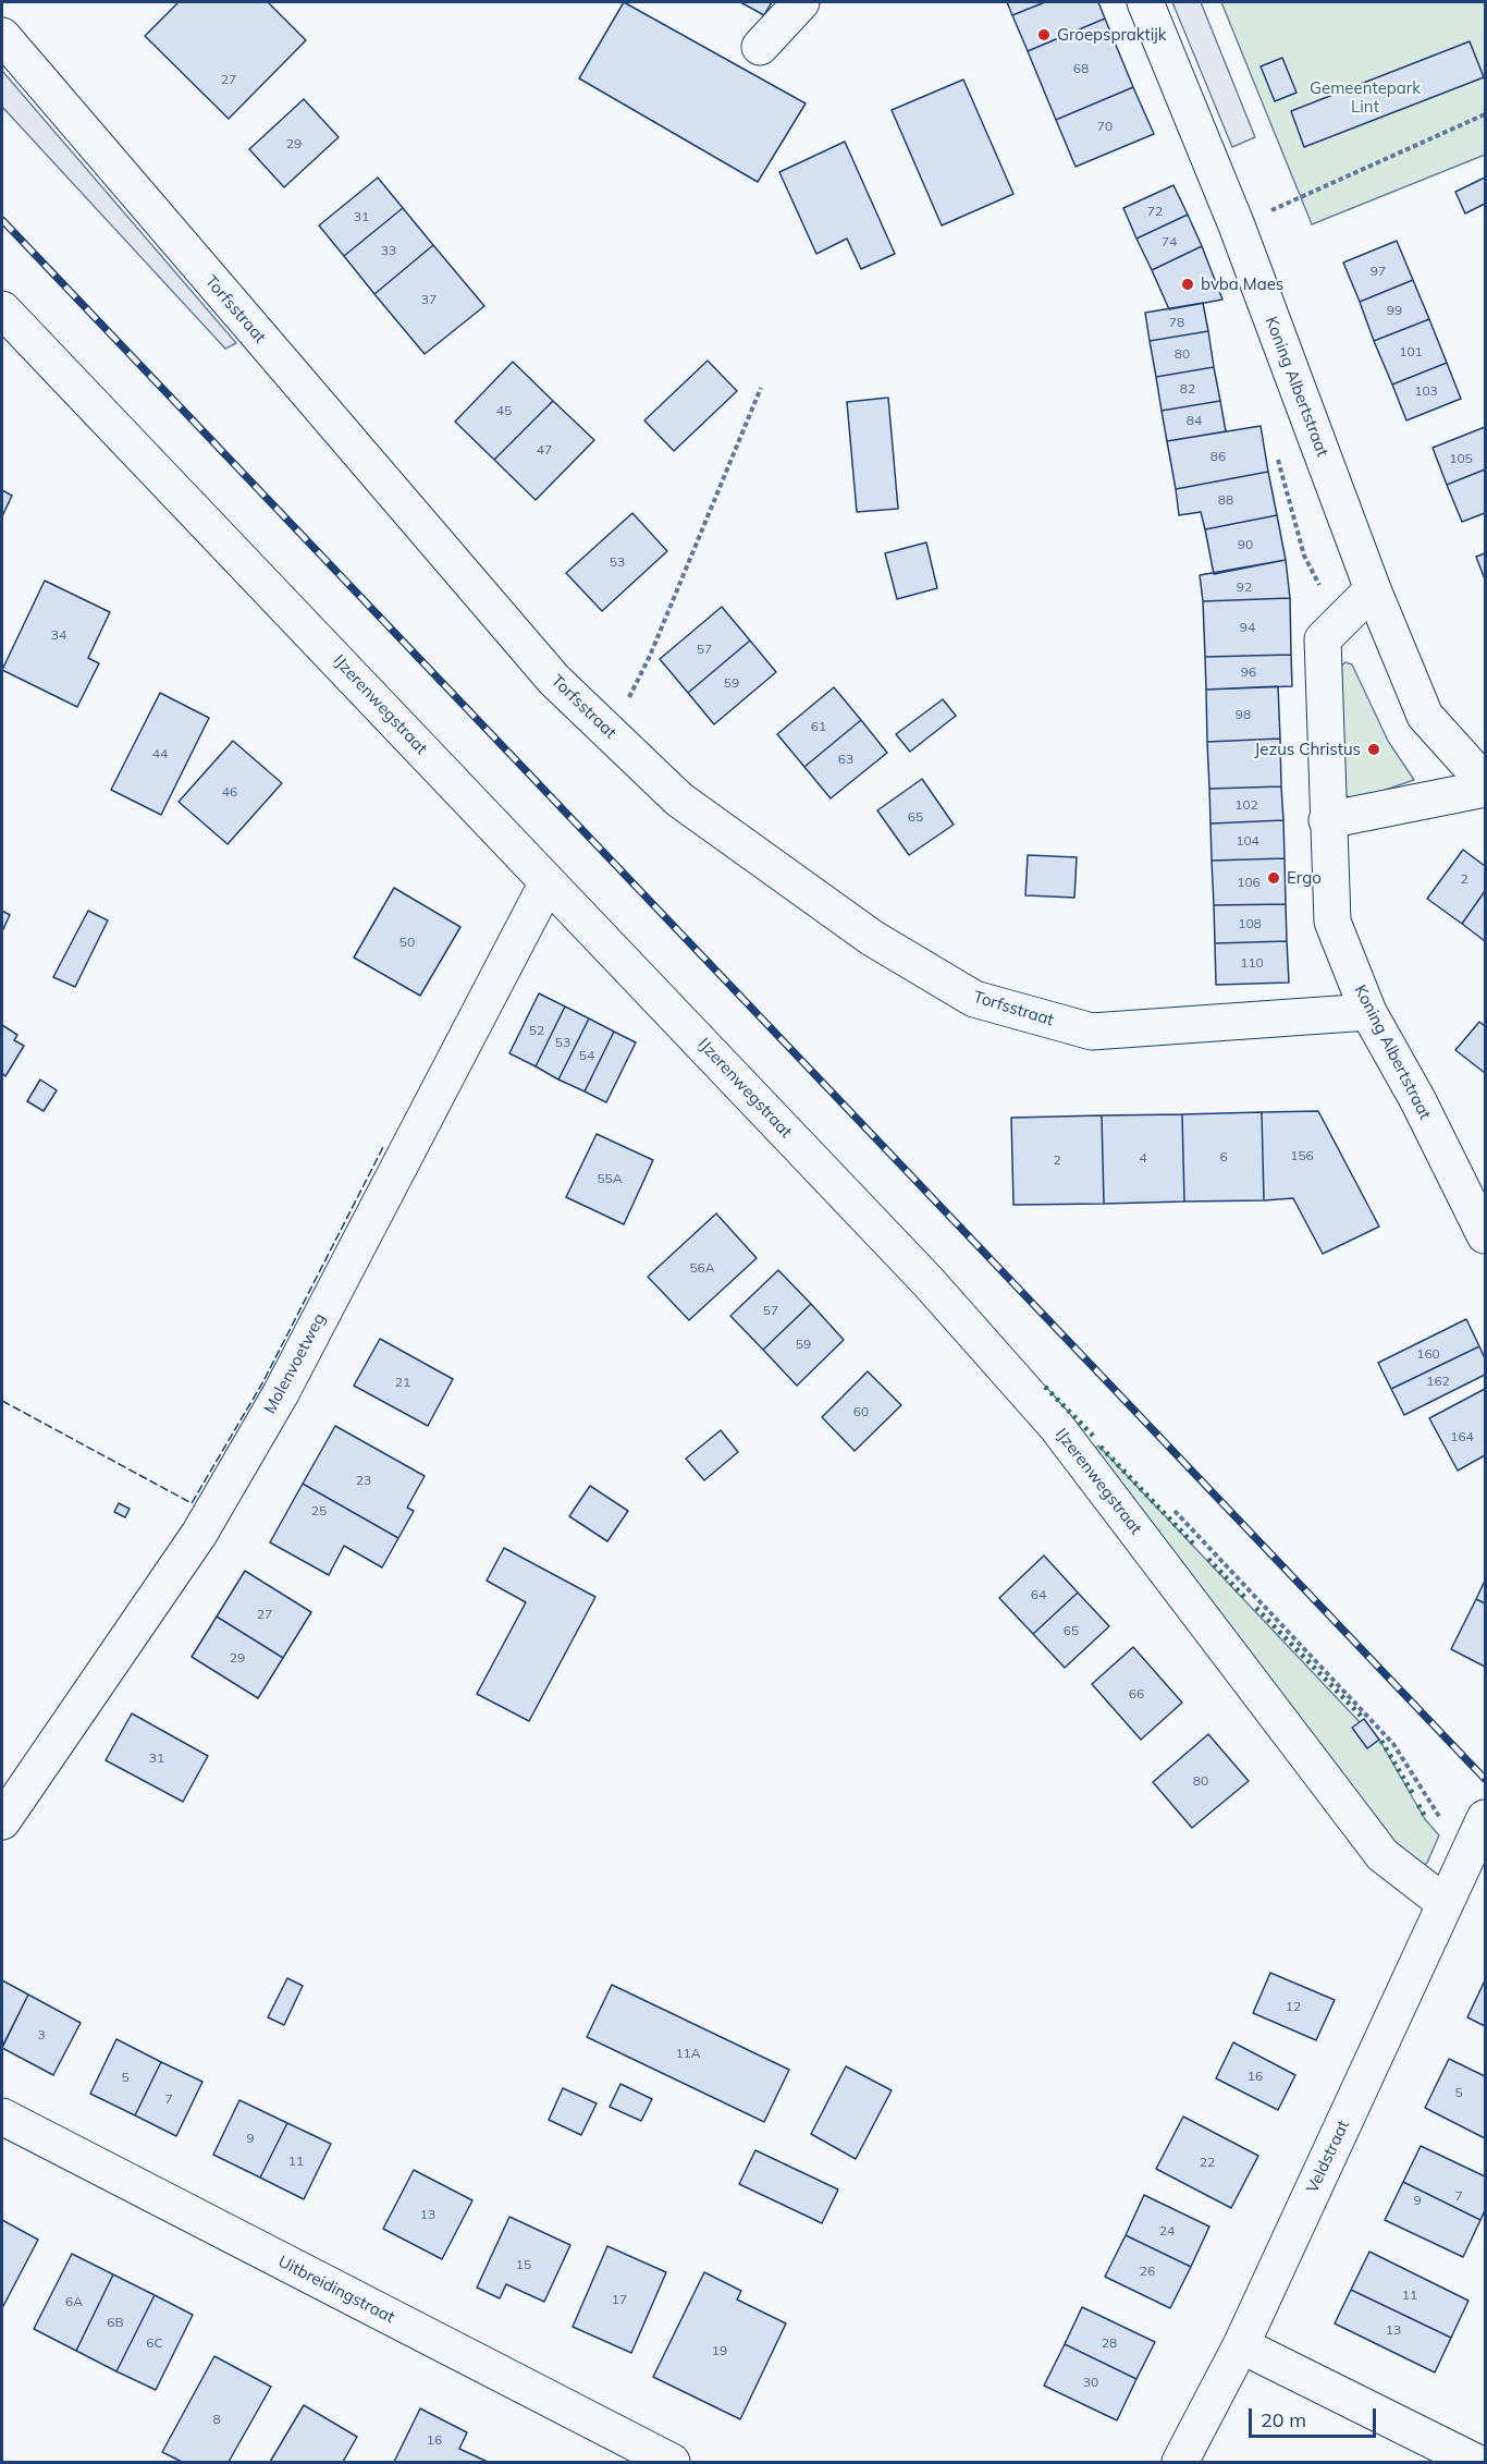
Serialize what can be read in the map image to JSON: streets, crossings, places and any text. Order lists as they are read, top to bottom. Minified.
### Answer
{"streets":{"street":["Torfsstraat","Koning Albertstraat","IJzerenwegstraat","Molenvoetweg","Veldstraat","Uitbreidingstraat"]},"crossings":[["Torfsstraat","Koning Albertstraat"],["IJzerenwegstraat","Molenvoetweg"],["IJzerenwegstraat","Veldstraat"]],"parks":["Gemeentepark Lint"],"places":["Groepspraktijk","bvba Maes","Jezus Christus","Ergo"],"house_numbers":["68","27","70","29","72","31","74","33","97","37","99","78","101","80","82","103","45","84","47","86","105","88","90","53","92","94","34","57","96","59","98","61","44","63","46","102","65","104","2","106","108","50","110","52","53","54","156","6","4","2","55A","56A","57","59","160","162","21","60","164","23","25","64","27","65","29","66","31","80","12","3","11A","16","5","5","7","9","11","22","7","9","13","24","15","26","11","17","6A","6B","13","6C","28","19","30","8","16"],"scale_bar":"20 m"}
